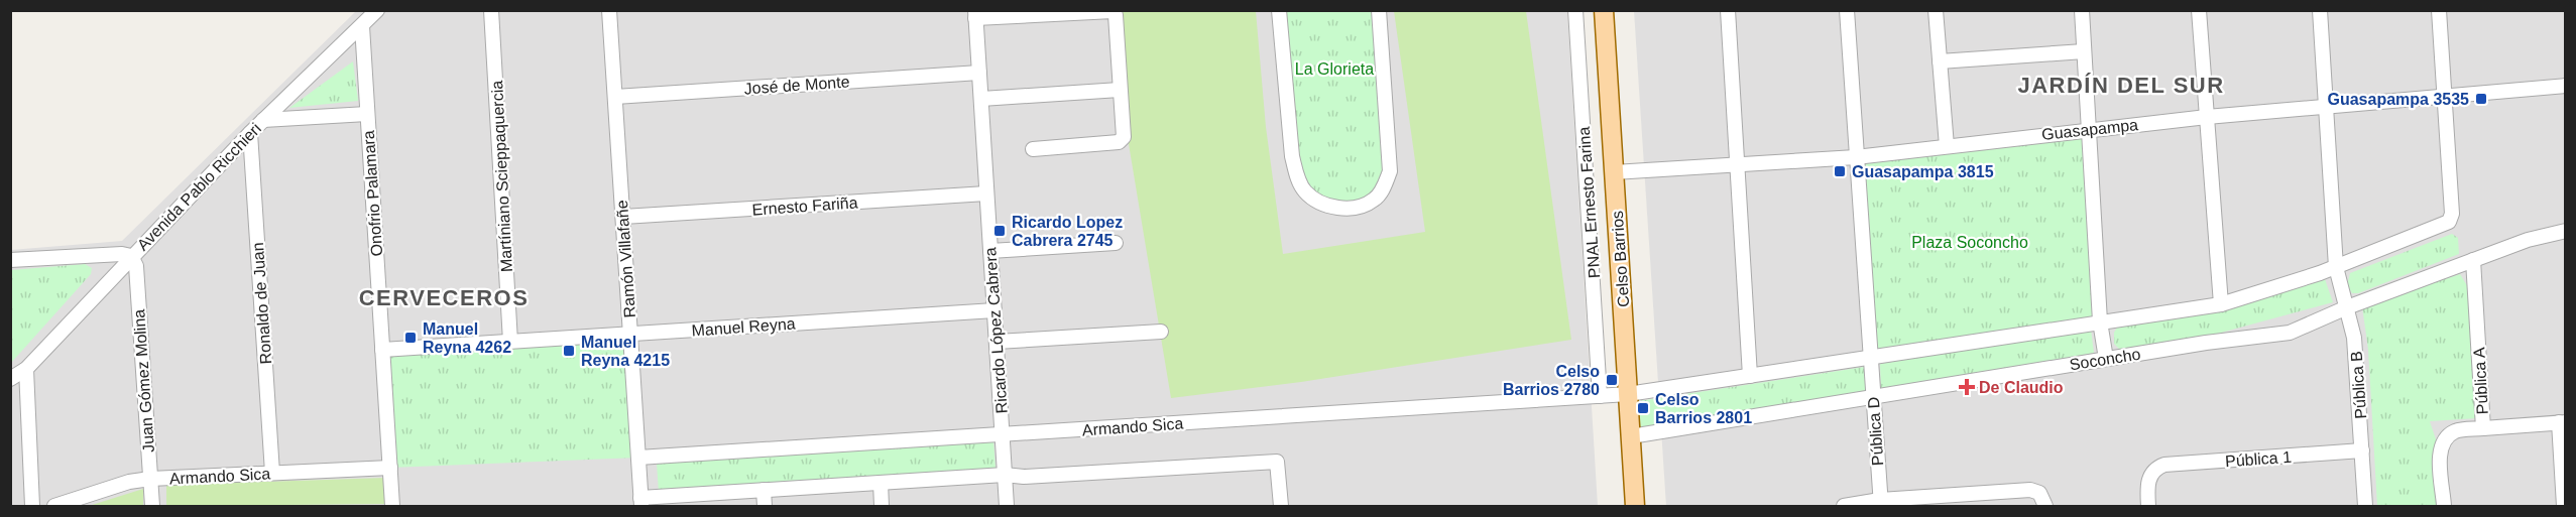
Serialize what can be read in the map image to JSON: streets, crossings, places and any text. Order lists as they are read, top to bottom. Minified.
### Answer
{"streets":{"main road":["Celso Barrios"],"street":["José de Monte","Guasapampa","Martíniano Scieppaquercia","Avenida Pablo Ricchieri","Onofrio Palamara","PNAL Ernesto Farina","Ernesto Fariña","Ramón Villafañe","Ronaldo de Juan","Manuel Reyna","Ricardo López Cabrera","Soconcho","Juan Gómez Molina","Pública A","Pública B","Armando Sica","Pública D","Pública 1"]},"crossings":[["José de Monte","Ramón Villafañe"],["José de Monte","Ricardo López Cabrera"],["Guasapampa","Celso Barrios"],["Guasapampa","Pública B"],["Guasapampa","Pública D"],["Martíniano Scieppaquercia","Manuel Reyna"],["Avenida Pablo Ricchieri","Onofrio Palamara"],["Avenida Pablo Ricchieri","Ronaldo de Juan"],["Avenida Pablo Ricchieri","Juan Gómez Molina"],["Onofrio Palamara","Manuel Reyna"],["Onofrio Palamara","Armando Sica"],["PNAL Ernesto Farina","Armando Sica"],["Ernesto Fariña","Ramón Villafañe"],["Ernesto Fariña","Ricardo López Cabrera"],["Ramón Villafañe","Manuel Reyna"],["Ramón Villafañe","Armando Sica"],["Celso Barrios","Soconcho"],["Celso Barrios","Armando Sica"],["Ronaldo de Juan","Armando Sica"],["Manuel Reyna","Ricardo López Cabrera"],["Ricardo López Cabrera","Armando Sica"],["Soconcho","Pública A"],["Soconcho","Pública B"],["Soconcho","Pública D"],["Juan Gómez Molina","Armando Sica"],["Pública B","Pública 1"]],"districts":["JARDÍN DEL SUR","CERVECEROS"],"parks":["La Glorieta","Plaza Soconcho"],"places":{"transit":["Guasapampa 3535","Guasapampa 3815","Ricardo Lopez Cabrera 2745","Manuel Reyna 4262","Manuel Reyna 4215","Celso Barrios 2780","Celso Barrios 2801"],"health":["De Claudio"]}}
